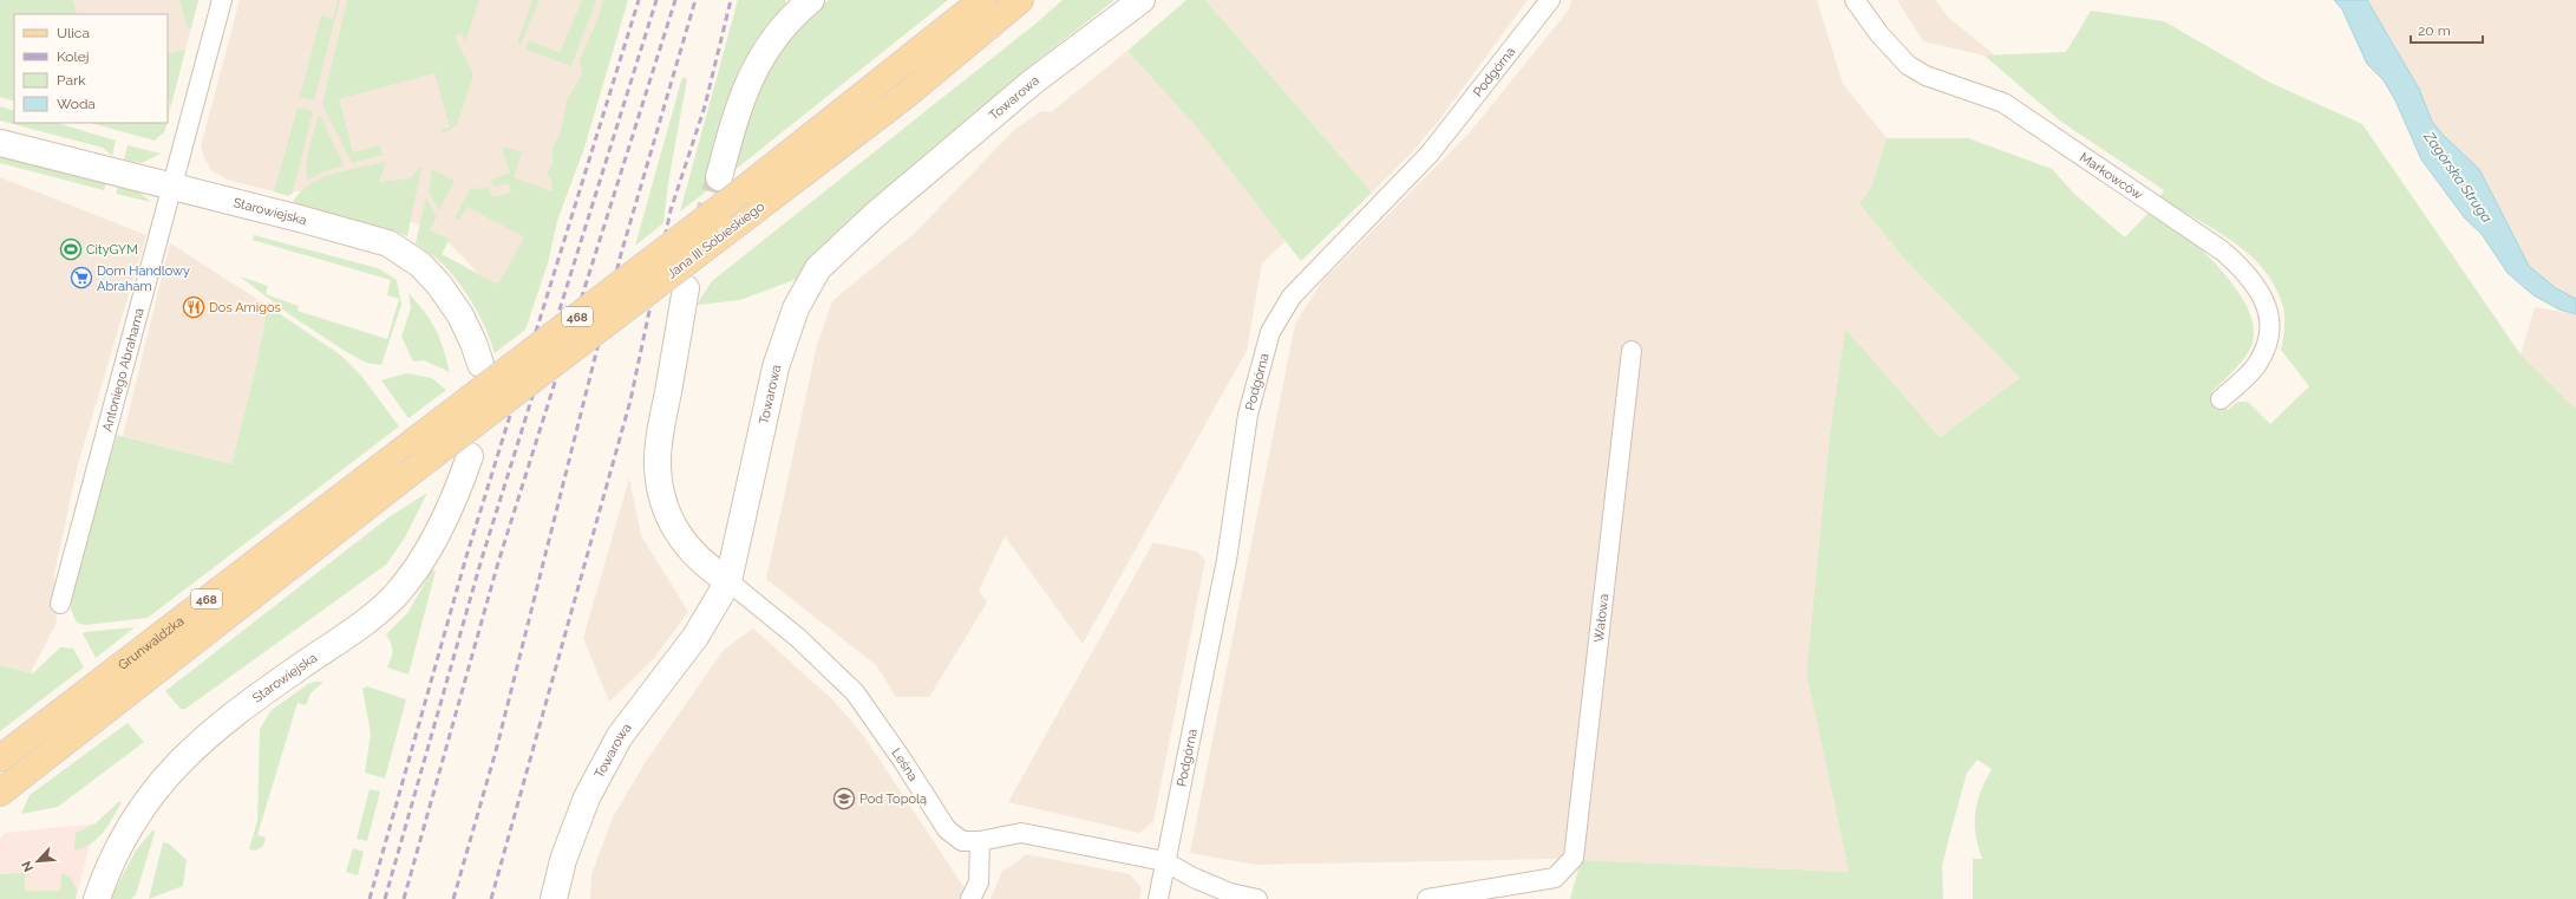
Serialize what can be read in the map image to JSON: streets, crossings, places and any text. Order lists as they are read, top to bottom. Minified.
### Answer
{"streets":{"main road":["Jana III Sobieskiego","468","Grunwaldzka"],"street":["Podgórna","Towarowa","Markowców","Starowiejska","Antoniego Abrahama","Wałowa","Leśna"]},"crossings":[["Podgórna","Leśna"],["Towarowa","Leśna"],["Starowiejska","Antoniego Abrahama"],["Jana III Sobieskiego","Grunwaldzka"]],"water":["Zagórska Struga"],"places":{"sports":["CityGYM"],"supermarket":["Dom Handlowy Abraham"],"restaurant":["Dos Amigos"],"school or university":["Pod Topolą"]},"legend":["Ulica","Kolej","Park","Woda"],"scale_bar":"20 m","north":"bottom left"}
